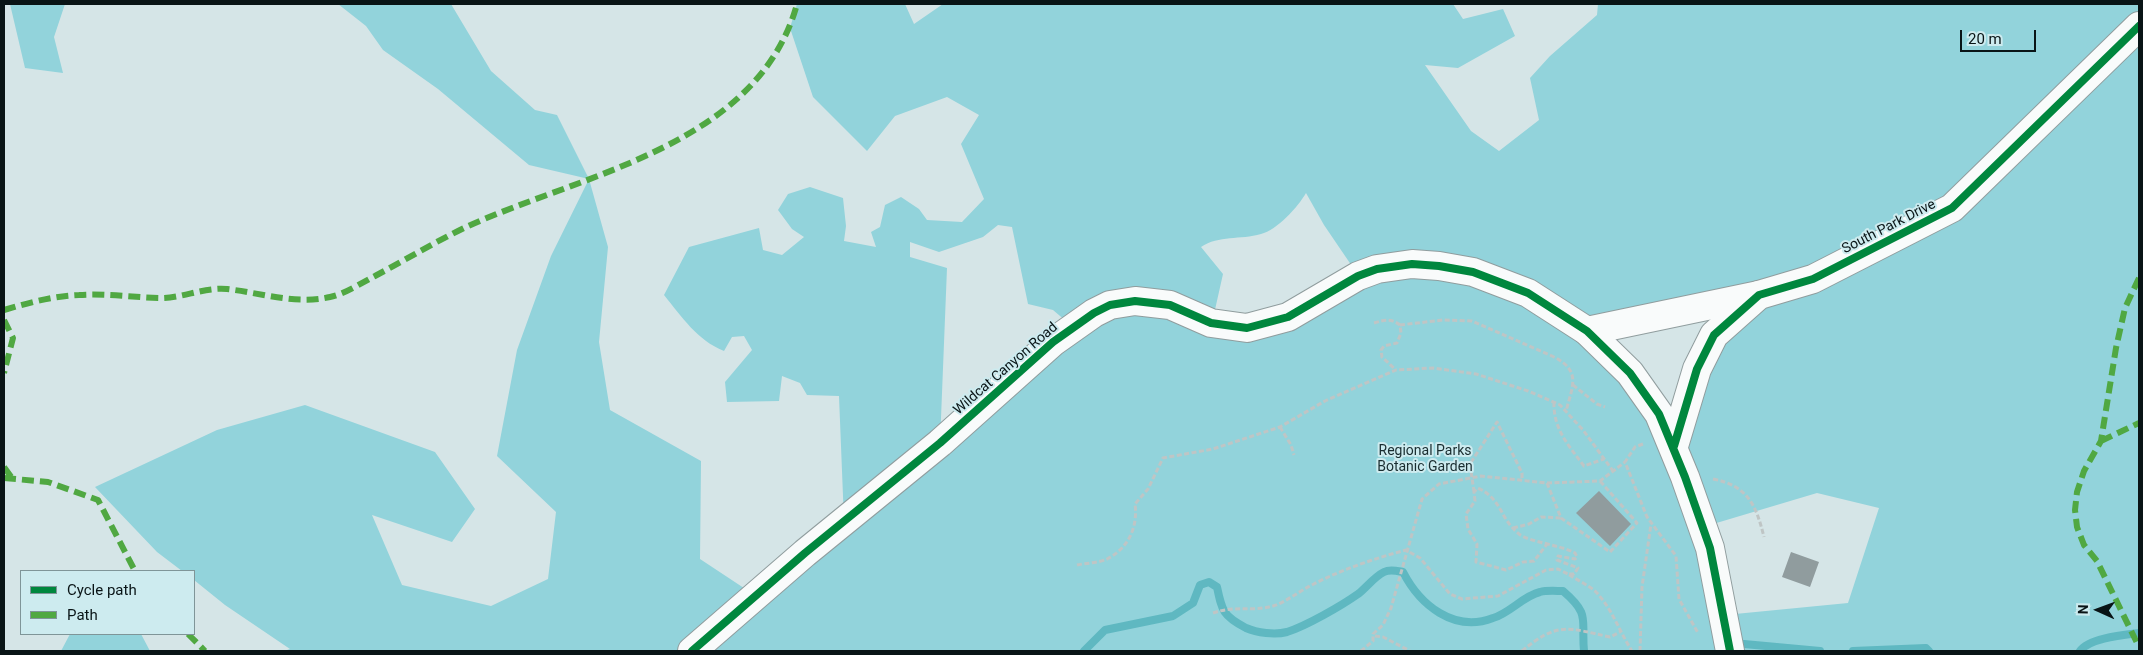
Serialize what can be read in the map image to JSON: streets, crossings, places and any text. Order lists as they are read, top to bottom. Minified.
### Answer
{"streets":{"street":["South Park Drive","Wildcat Canyon Road"]},"crossings":[["South Park Drive","Wildcat Canyon Road"]],"parks":["Regional Parks Botanic Garden"],"legend":["Cycle path","Path"],"scale_bar":"20 m","north":"left"}
